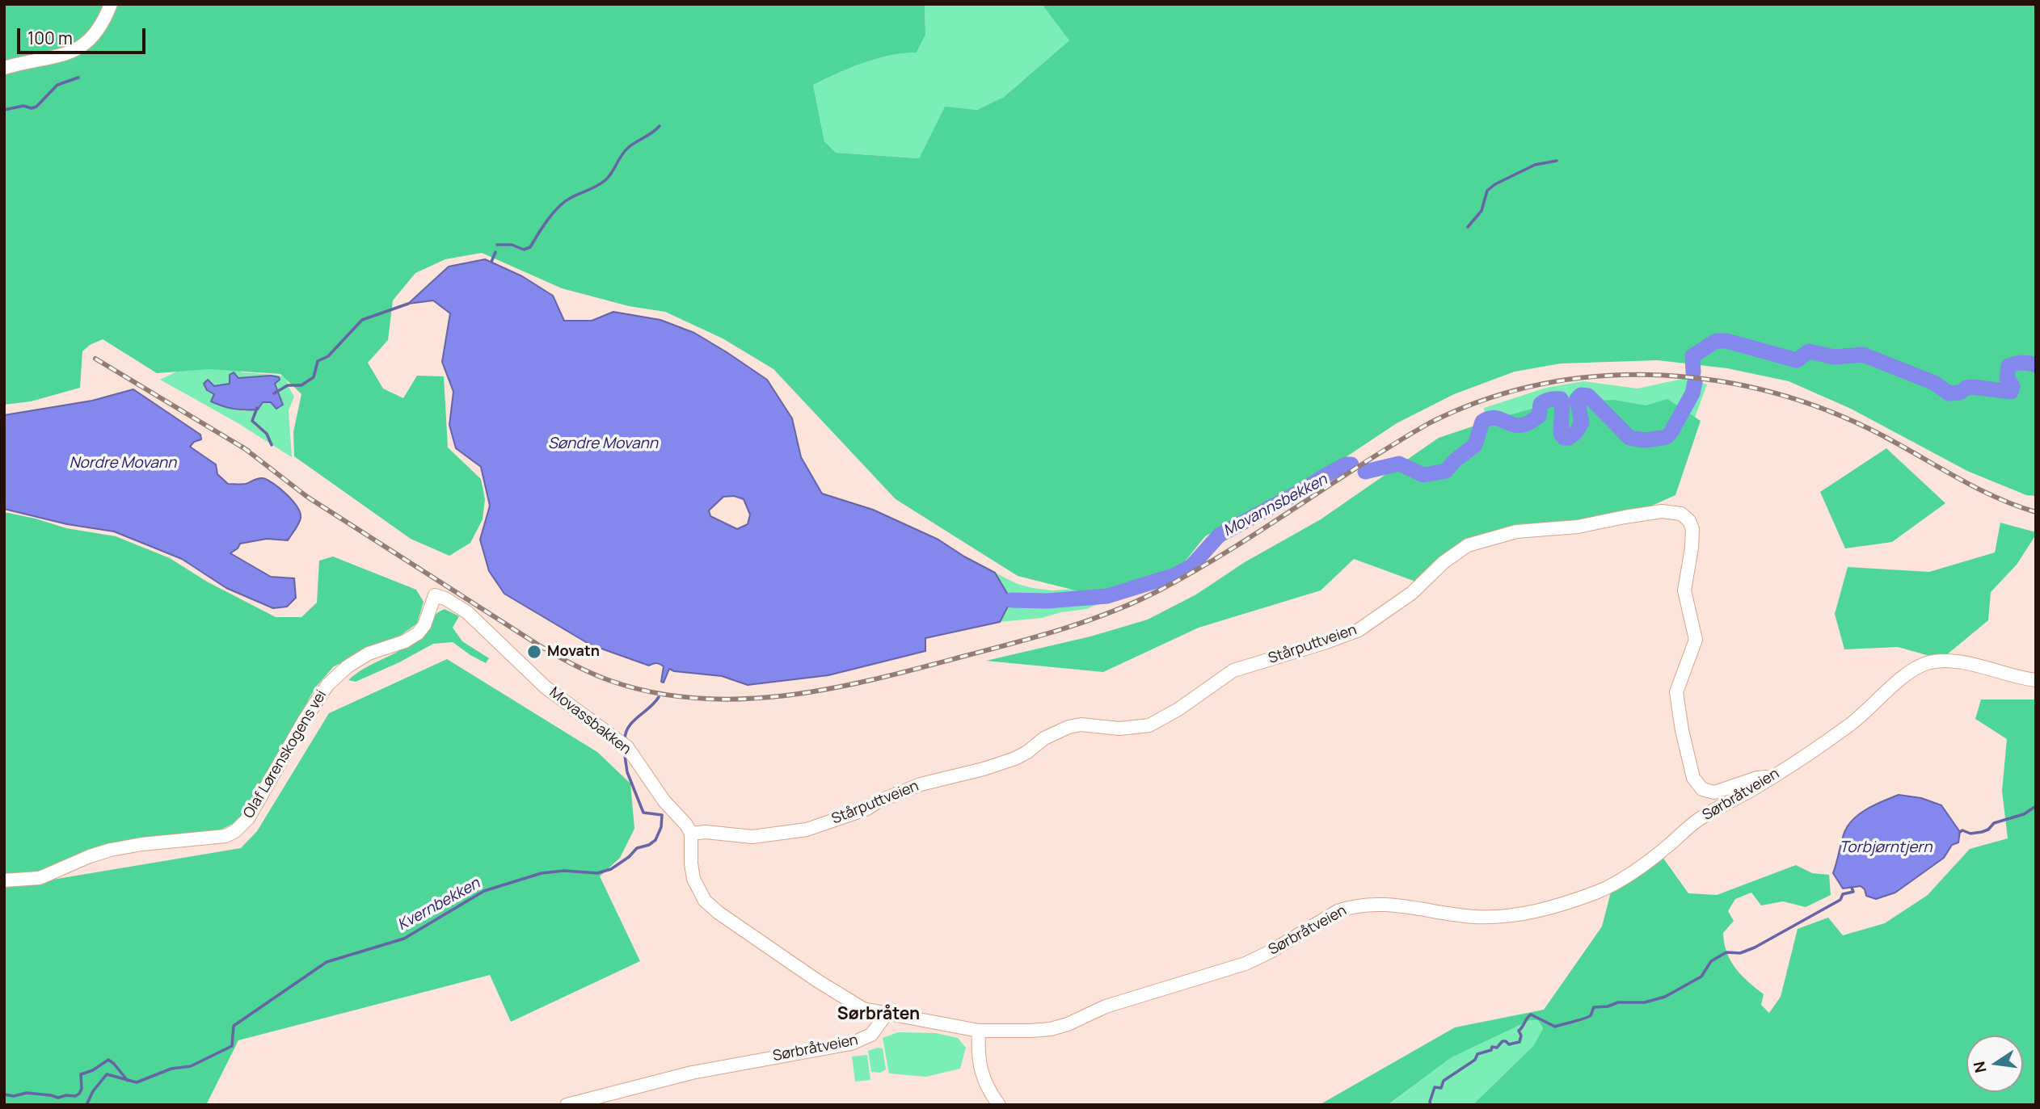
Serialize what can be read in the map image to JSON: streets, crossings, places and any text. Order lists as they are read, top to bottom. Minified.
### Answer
{"streets":{"street":["Stårputtveien","Movassbakken","Olaf Lørenskogens vei","Sørbråtveien"]},"crossings":[["Stårputtveien","Movassbakken"],["Stårputtveien","Sørbråtveien"],["Movassbakken","Olaf Lørenskogens vei"]],"districts":["Sørbråten"],"water":["Søndre Movann","Nordre Movann","Movannsbekken","Torbjørntjern","Kvernbekken"],"places":["Movatn"],"scale_bar":"100 m","north":"left"}
